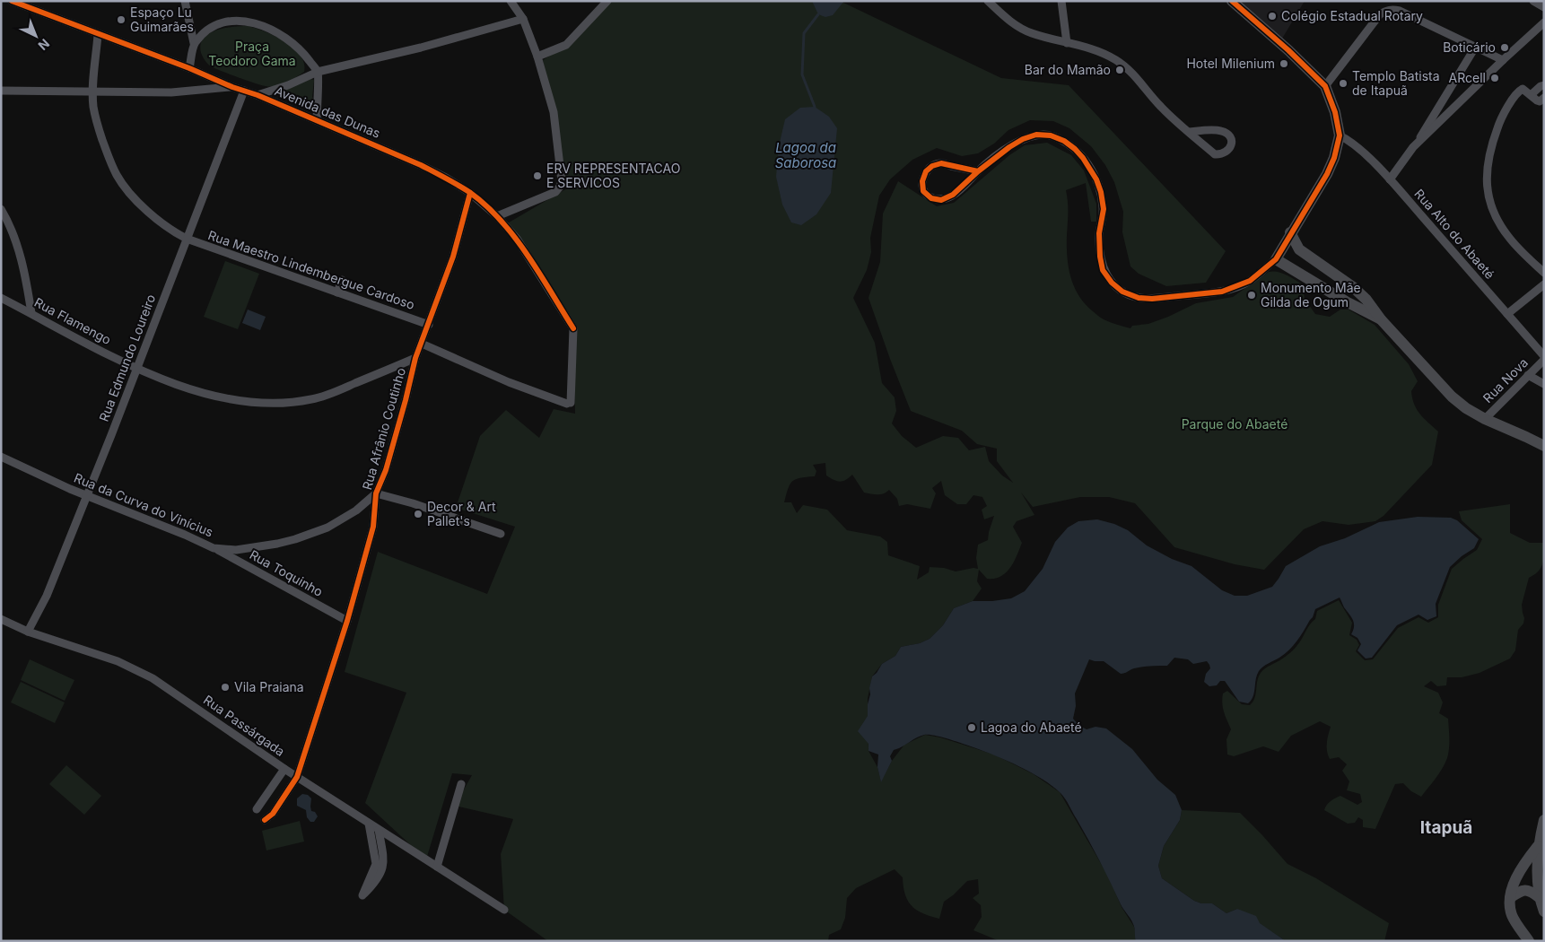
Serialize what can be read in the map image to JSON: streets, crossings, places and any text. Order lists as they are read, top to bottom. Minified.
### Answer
{"streets":{"street":["Avenida das Dunas","Rua Alto do Abaeté","Rua Maestro Lindembergue Cardoso","Rua Flamengo","Rua Edmundo Loureiro","Rua Nova","Rua Afrânio Coutinho","Rua da Curva do Vinícius","Rua Toquinho","Rua Passárgada"]},"crossings":[["Avenida das Dunas","Rua Maestro Lindembergue Cardoso"],["Avenida das Dunas","Rua Edmundo Loureiro"],["Avenida das Dunas","Rua Afrânio Coutinho"],["Rua Alto do Abaeté","Rua Nova"],["Rua Maestro Lindembergue Cardoso","Rua Edmundo Loureiro"],["Rua Maestro Lindembergue Cardoso","Rua Afrânio Coutinho"],["Rua Flamengo","Rua Edmundo Loureiro"],["Rua Flamengo","Rua Afrânio Coutinho"],["Rua Edmundo Loureiro","Rua da Curva do Vinícius"],["Rua Edmundo Loureiro","Rua Passárgada"],["Rua Afrânio Coutinho","Rua da Curva do Vinícius"],["Rua Afrânio Coutinho","Rua Toquinho"],["Rua Afrânio Coutinho","Rua Passárgada"],["Rua da Curva do Vinícius","Rua Toquinho"]],"districts":["Itapuã"],"water":["Lagoa da Saborosa"],"parks":["Praça Teodoro Gama","Parque do Abaeté"],"places":["Colégio Estadual Rotary","Espaço Lu Guimarães","Boticário","Hotel Milenium","Bar do Mamão","ARcell","Templo Batista de Itapuã","ERV REPRESENTACAO E SERVICOS","Monumento Mãe Gilda de Ogum","Decor & Art Pallet's","Vila Praiana","Lagoa do Abaeté"],"north":"bottom right"}
